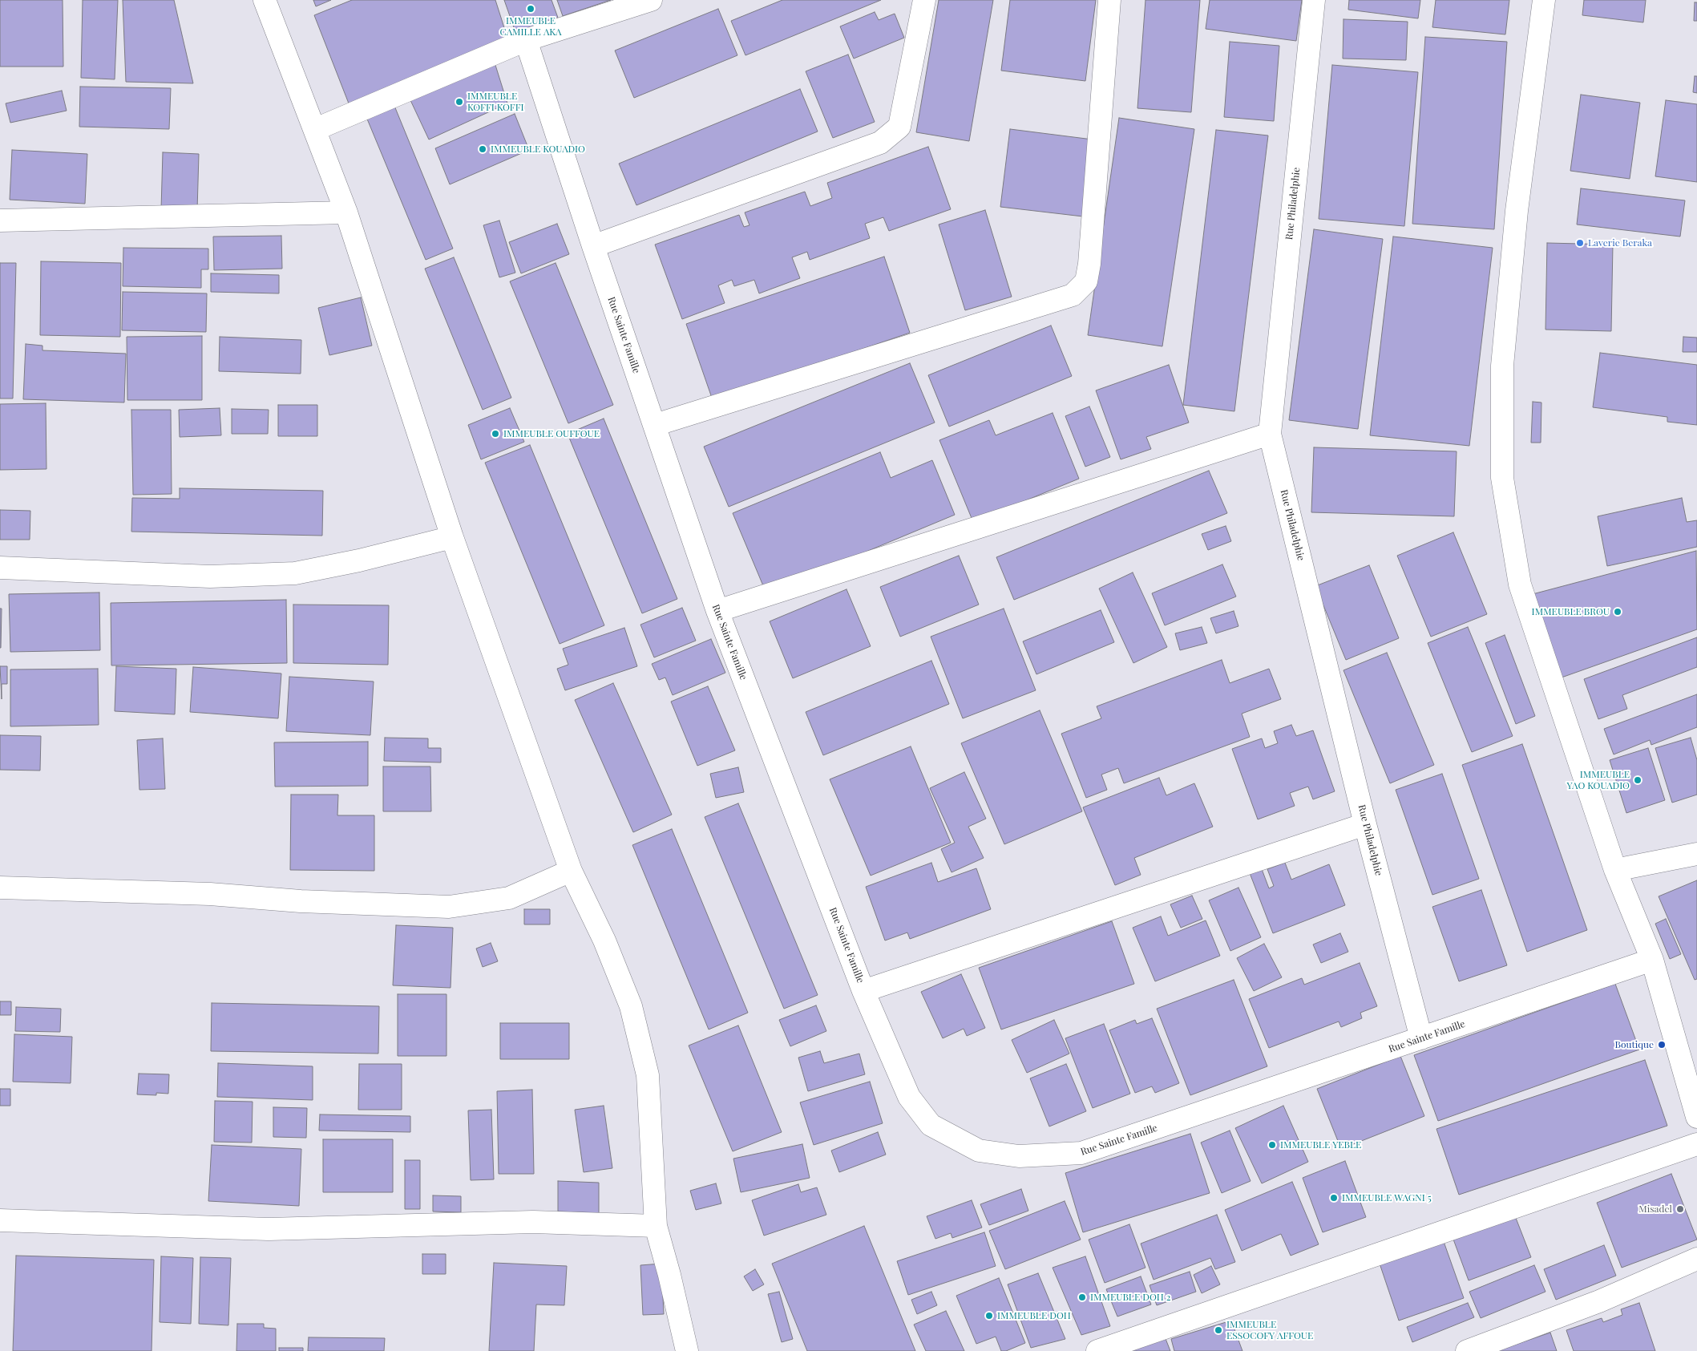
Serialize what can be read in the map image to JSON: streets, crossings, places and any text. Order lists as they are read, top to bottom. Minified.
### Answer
{"streets":{"street":["Rue Philadelphie","Rue Sainte Famille"]},"crossings":[["Rue Philadelphie","Rue Sainte Famille"]],"places":["IMMEUBLE CAMILLE AKA","IMMEUBLE KOFFI KOFFI","IMMEUBLE KOUADIO","Laverie Beraka","IMMEUBLE OUFFOUE","IMMEUBLE BROU","IMMEUBLE YAO KOUADIO","Boutique","IMMEUBLE YEBLE","IMMEUBLE WAGNI 5","Misadel","IMMEUBLE DOH 2","IMMEUBLE DOH","IMMEUBLE ESSOCOFY AFFOUE"]}
